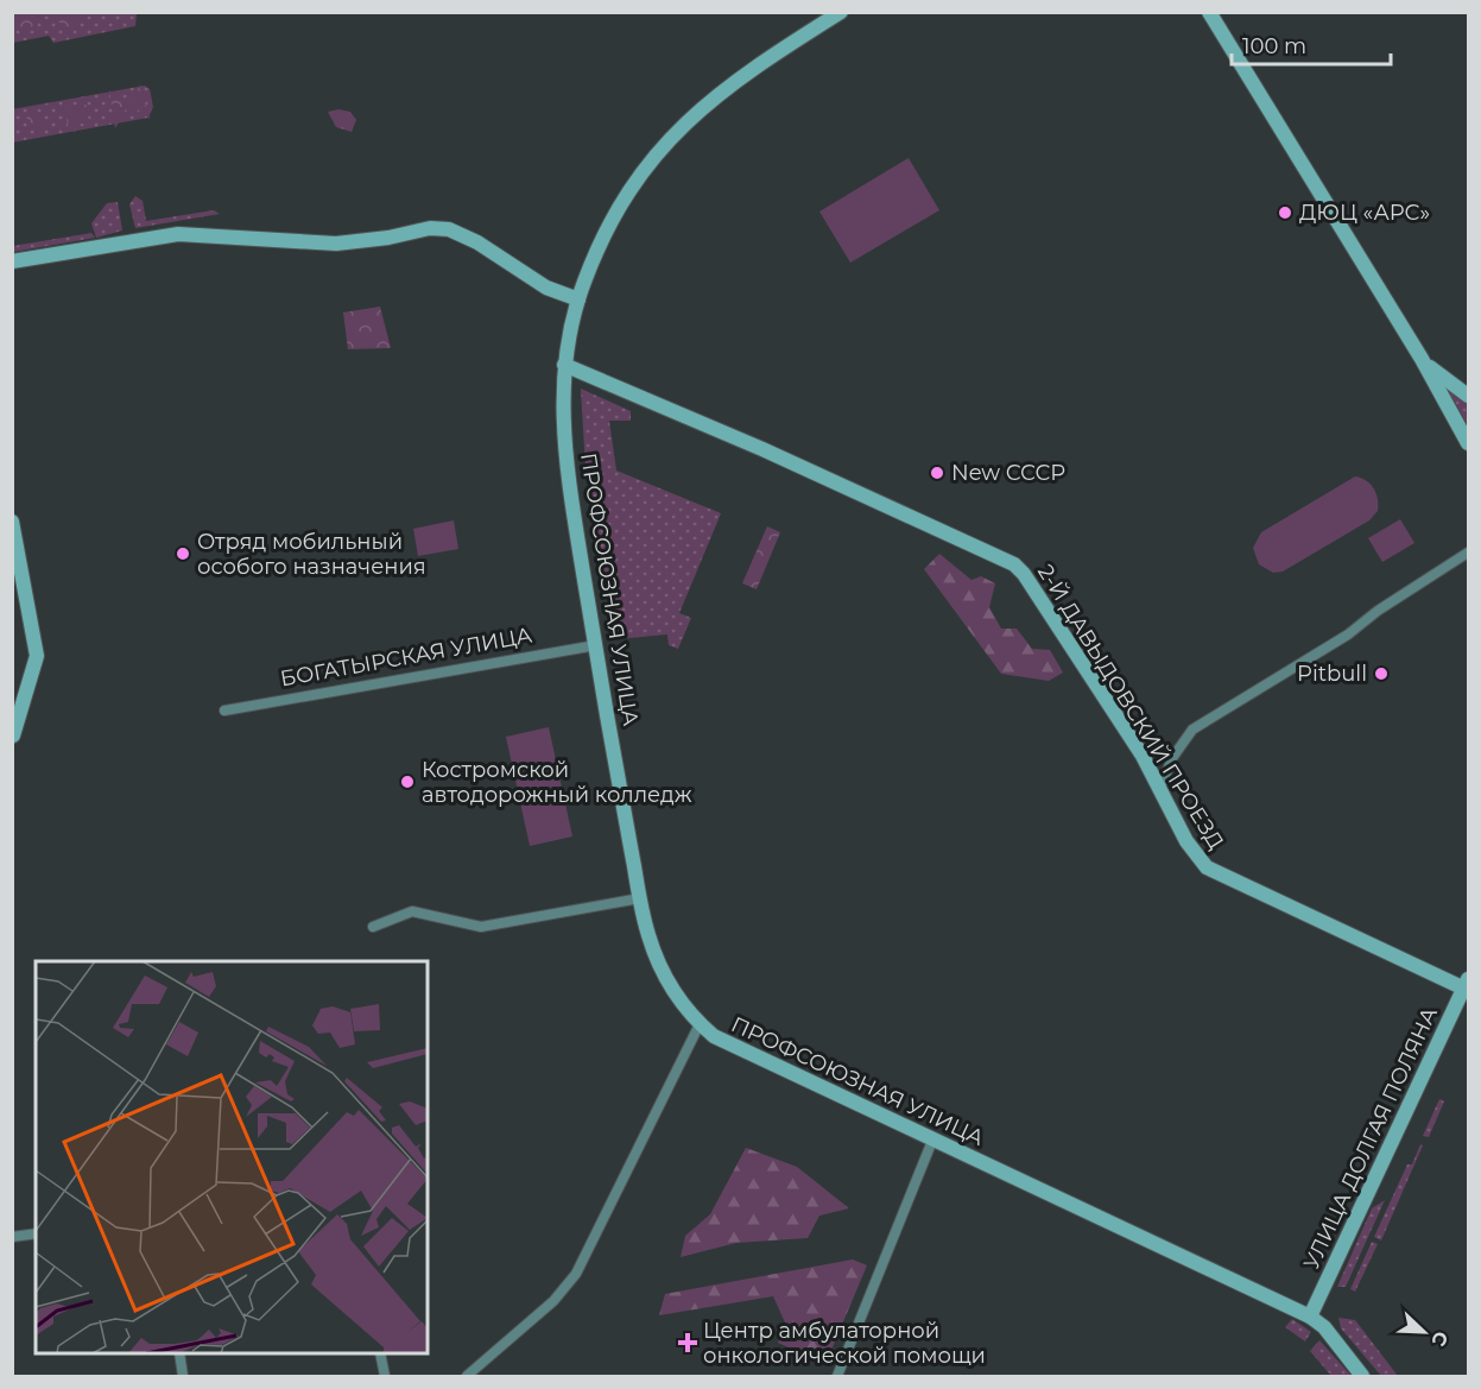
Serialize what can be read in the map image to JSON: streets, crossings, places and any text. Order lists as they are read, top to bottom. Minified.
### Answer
{"streets":{"street":["ПРОФСОЮЗНАЯ УЛИЦА","БОГАТЫРСКАЯ УЛИЦА","2-Й ДАВЫДОВСКИЙ ПРОЕЗД","УЛИЦА ДОЛГАЯ ПОЛЯНА"]},"crossings":[["ПРОФСОЮЗНАЯ УЛИЦА","БОГАТЫРСКАЯ УЛИЦА"],["ПРОФСОЮЗНАЯ УЛИЦА","2-Й ДАВЫДОВСКИЙ ПРОЕЗД"],["ПРОФСОЮЗНАЯ УЛИЦА","УЛИЦА ДОЛГАЯ ПОЛЯНА"],["2-Й ДАВЫДОВСКИЙ ПРОЕЗД","УЛИЦА ДОЛГАЯ ПОЛЯНА"]],"places":{"other":["ДЮЦ «АРС»","New СССР","Отряд мобильный особого назначения","Pitbull","Костромской автодорожный колледж"],"health":["Центр амбулаторной онкологической помощи"]},"scale_bar":"100 m","north":"bottom right"}
